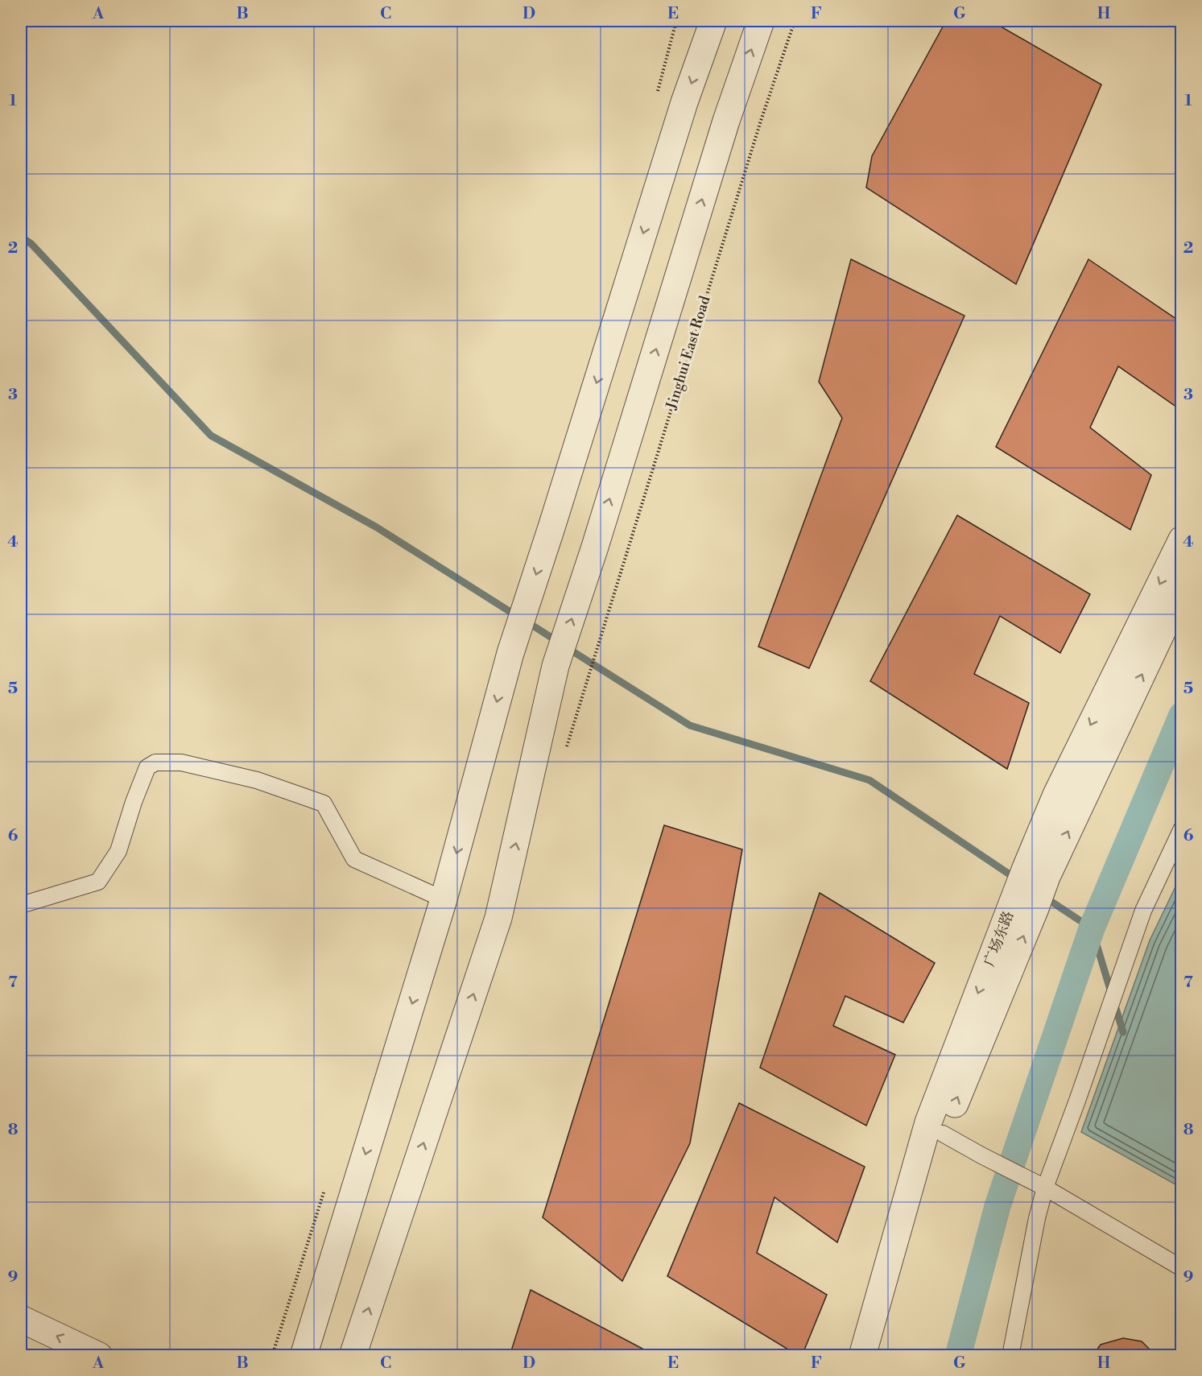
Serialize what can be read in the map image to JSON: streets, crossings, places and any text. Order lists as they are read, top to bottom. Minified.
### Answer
{"streets":{"street":["广场东路"],"path":["Jinghui East Road"]},"grid":{"columns":["A","B","C","D","E","F","G","H"],"rows":["1","2","3","4","5","6","7","8","9"]}}
